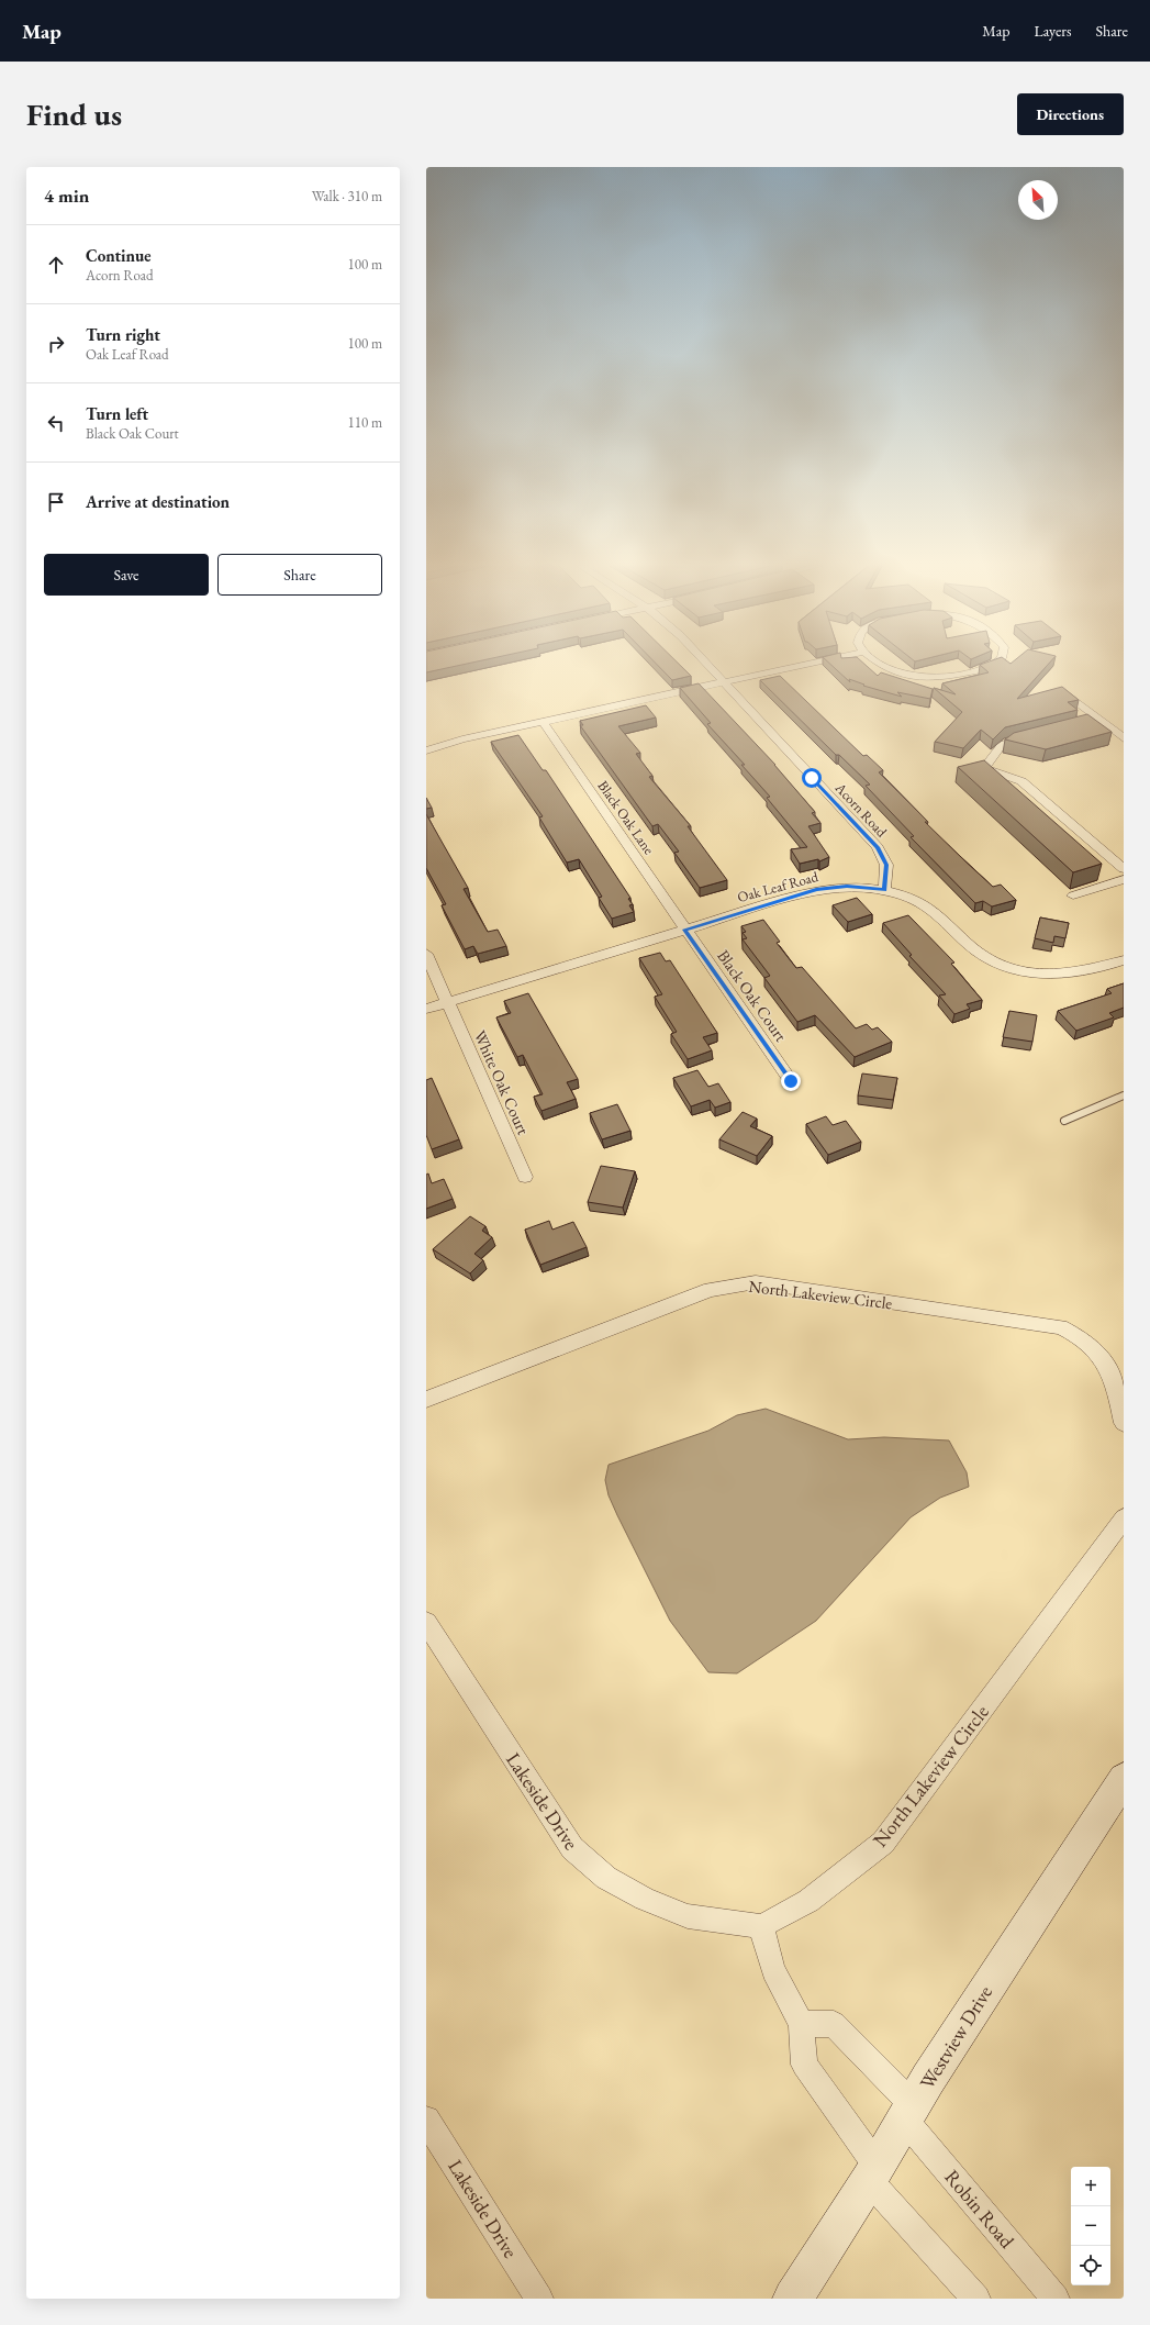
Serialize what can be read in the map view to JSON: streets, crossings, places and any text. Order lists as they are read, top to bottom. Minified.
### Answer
{"streets":{"street":["Acorn Road","Black Oak Lane","Oak Leaf Road","Black Oak Court","White Oak Court","North Lakeview Circle","Lakeside Drive","Westview Drive","Robin Road"]},"crossings":[["Acorn Road","Oak Leaf Road"],["Black Oak Lane","Oak Leaf Road"],["Black Oak Lane","Black Oak Court"],["Oak Leaf Road","Black Oak Court"],["Oak Leaf Road","White Oak Court"],["North Lakeview Circle","Lakeside Drive"],["Westview Drive","Robin Road"]],"north":"top left","page":{"header":"Map","nav":["Map","Layers","Share"],"buttons":["Directions",["Save","Share"]],"title":"Find us","heading":["4 min","Walk · 310 m"],"list":[["Continue","Acorn Road","100 m"],["Turn right","Oak Leaf Road","100 m"],["Turn left","Black Oak Court","110 m"],"Arrive at destination"],"map_buttons":["+","−"]}}
